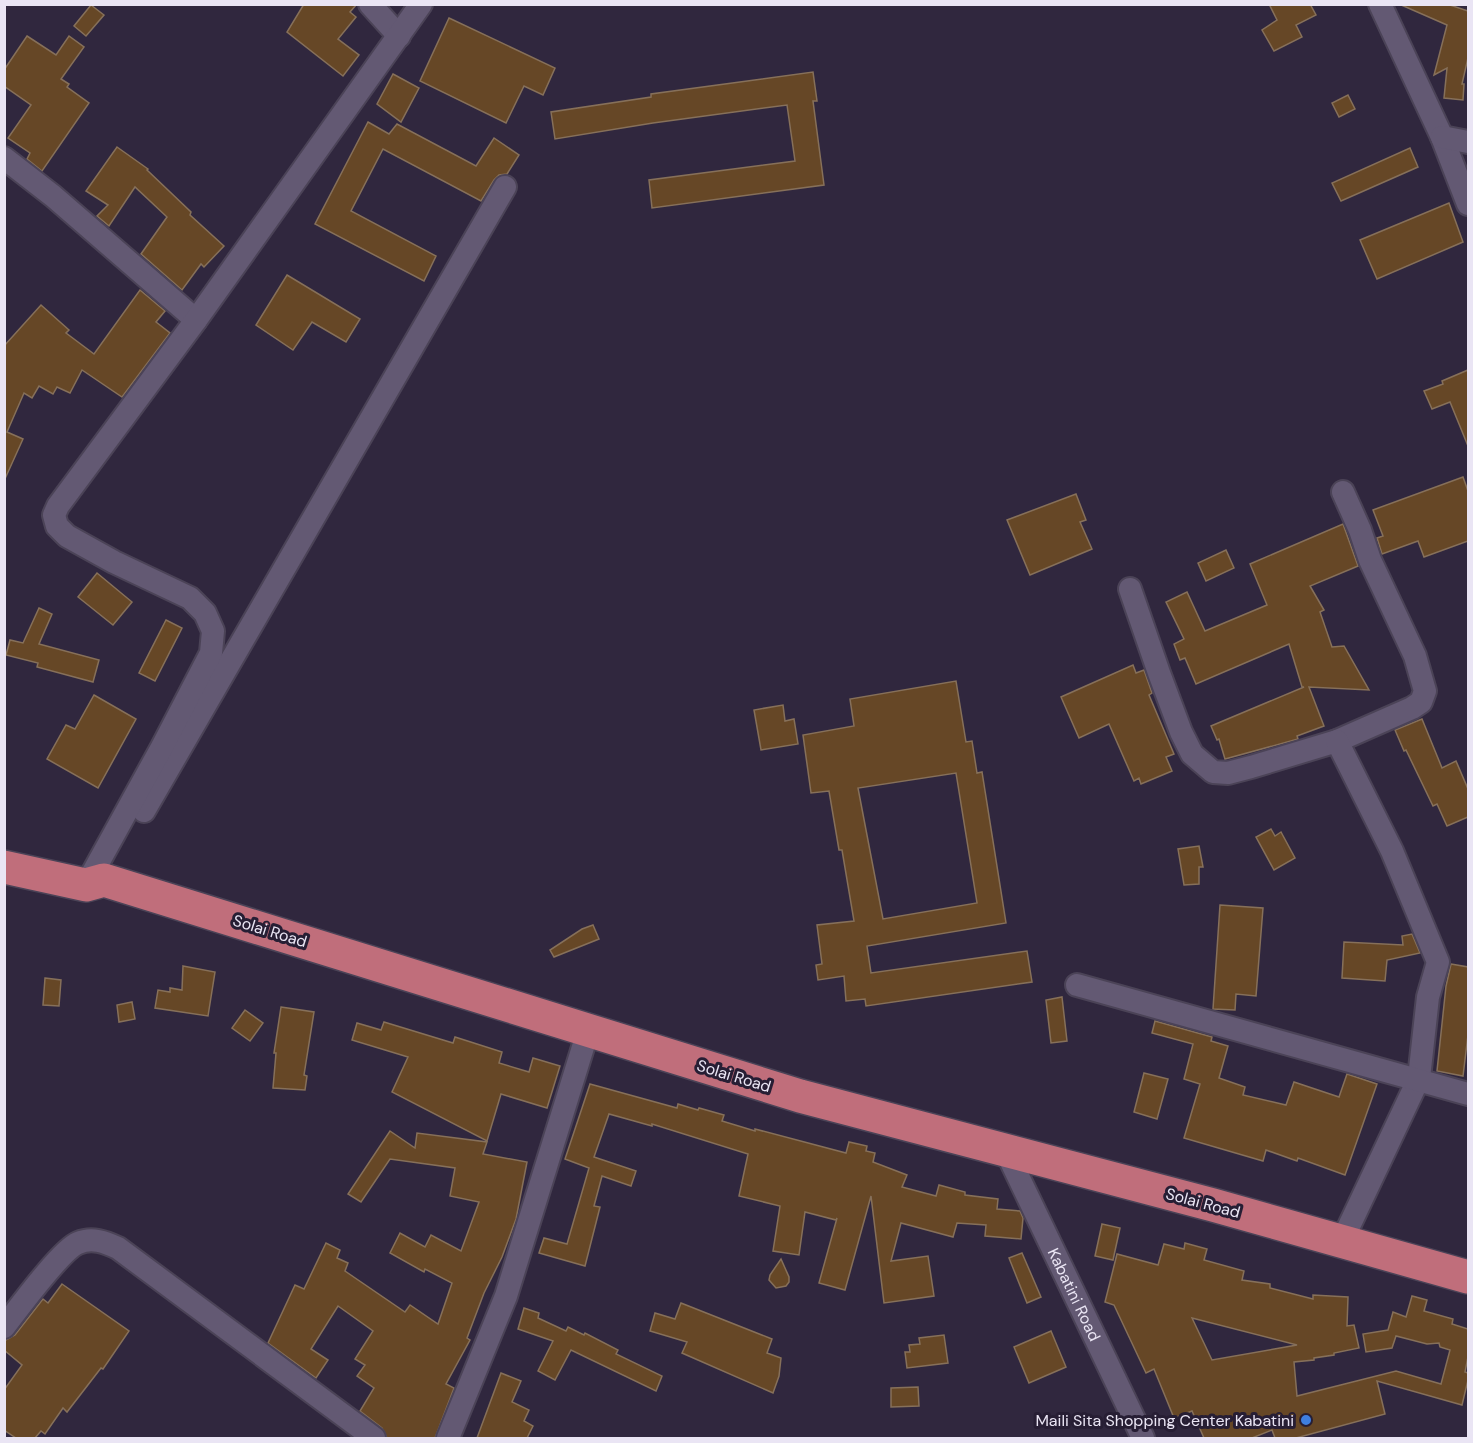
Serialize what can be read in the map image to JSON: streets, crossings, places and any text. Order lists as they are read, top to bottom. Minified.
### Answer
{"streets":{"highway":["Solai Road"],"street":["Kabatini Road"]},"crossings":[["Solai Road","Kabatini Road"]],"places":["Maili Sita Shopping Center Kabatini"]}
